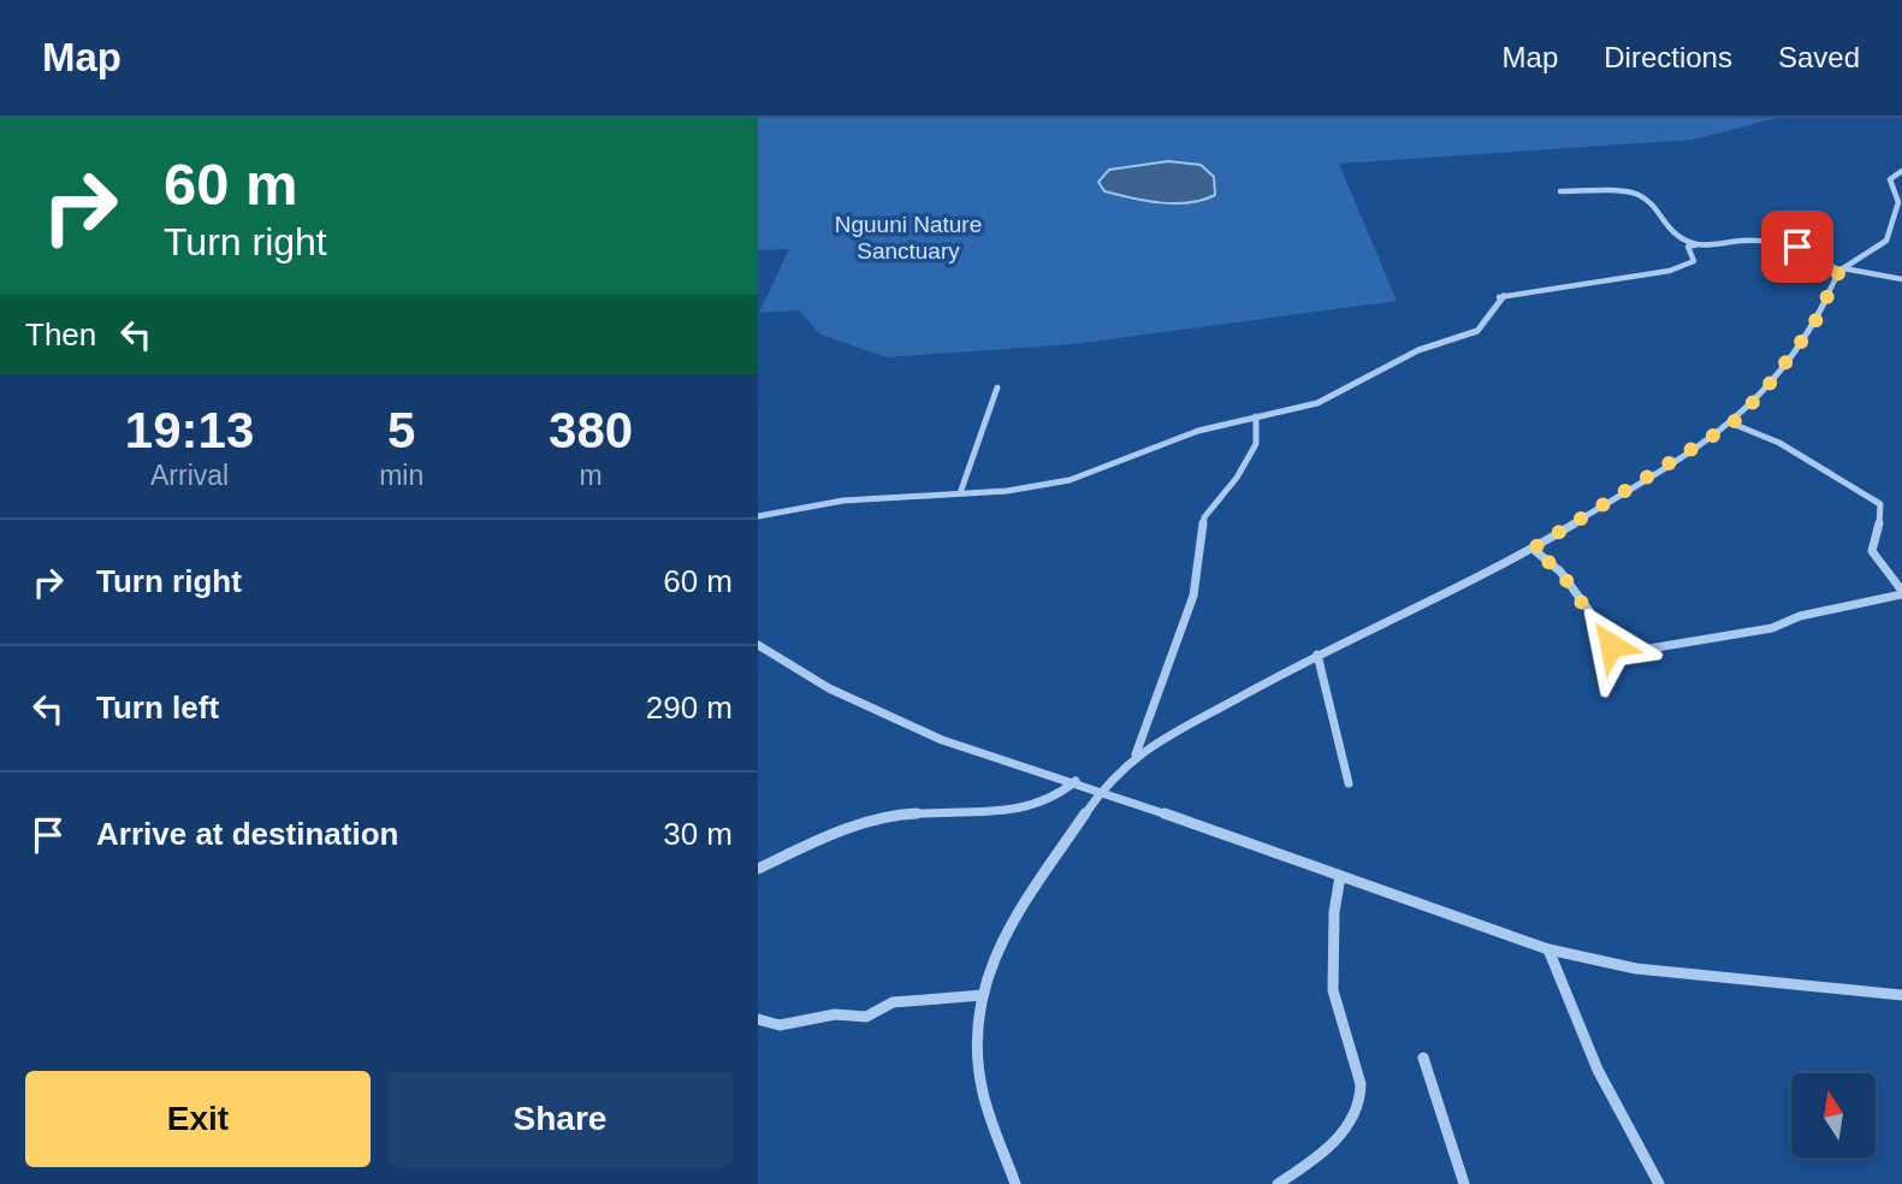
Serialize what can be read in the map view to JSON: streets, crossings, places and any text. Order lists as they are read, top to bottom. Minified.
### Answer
{"parks":["Nguuni Nature Sanctuary"],"north":"top","page":{"header":"Map","nav":["Map","Directions","Saved"],"turn":["60 m","Turn right"],"then":"Then","eta":["19:13","Arrival","5","min","380","m"],"list":[{"name":"Turn right","value":"60 m"},{"name":"Turn left","value":"290 m"},{"name":"Arrive at destination","value":"30 m"}],"buttons":["Exit","Share"]}}
